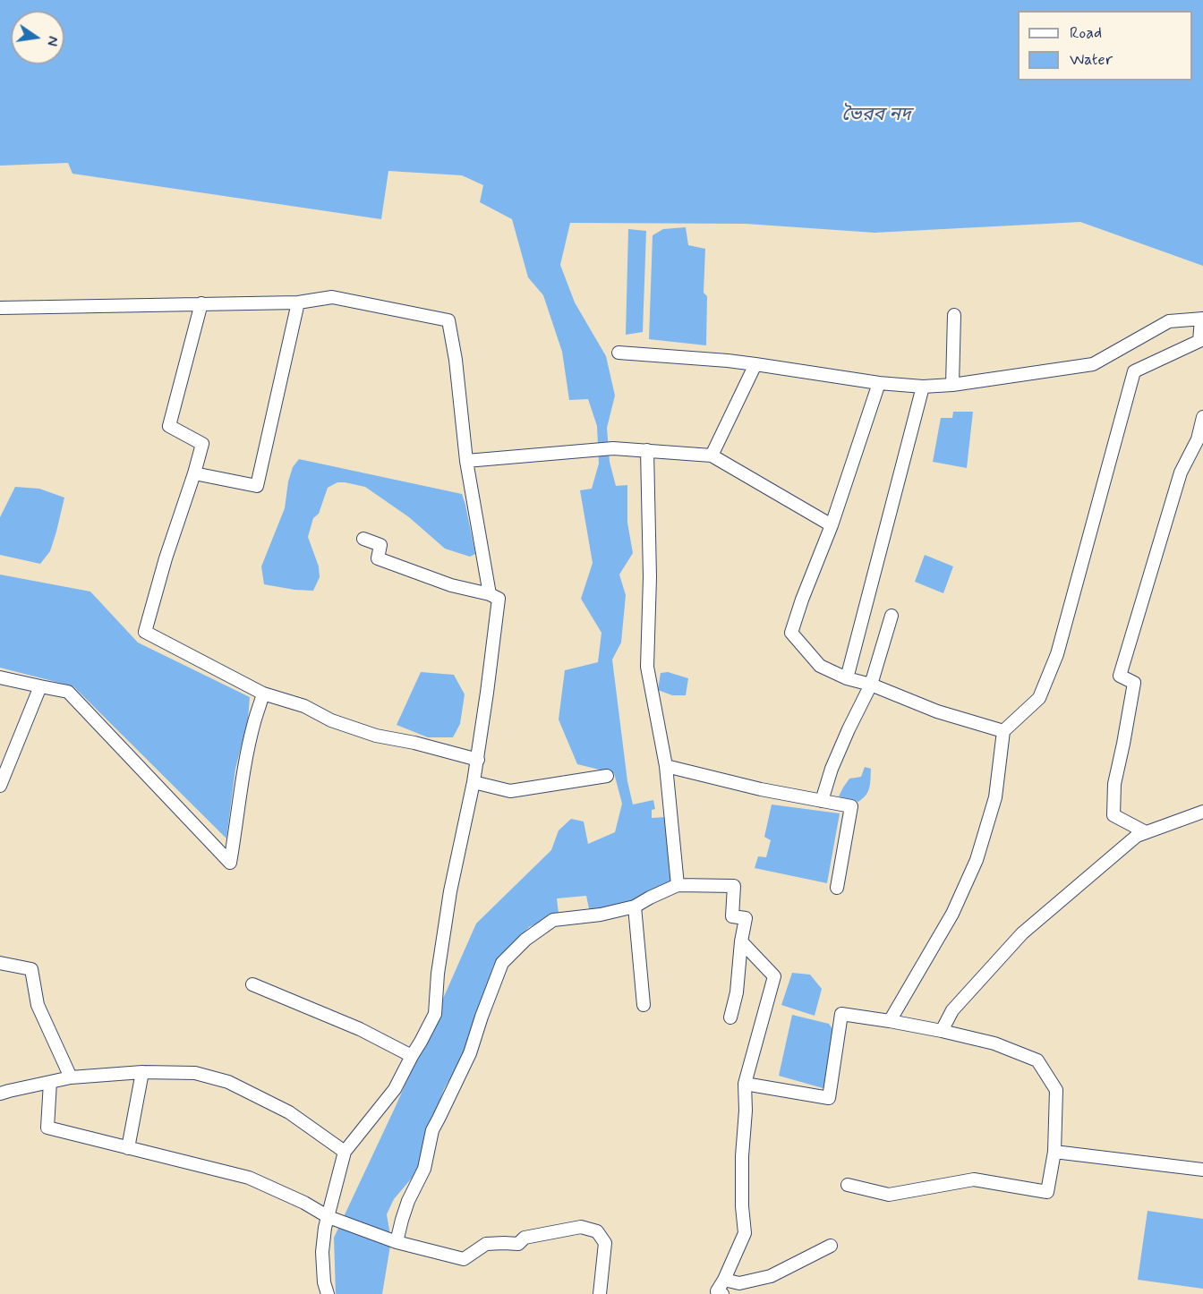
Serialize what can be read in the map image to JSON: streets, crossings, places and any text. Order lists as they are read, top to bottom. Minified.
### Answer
{"water":["ভৈরব নদ"],"legend":["Road","Water"],"north":"right"}
